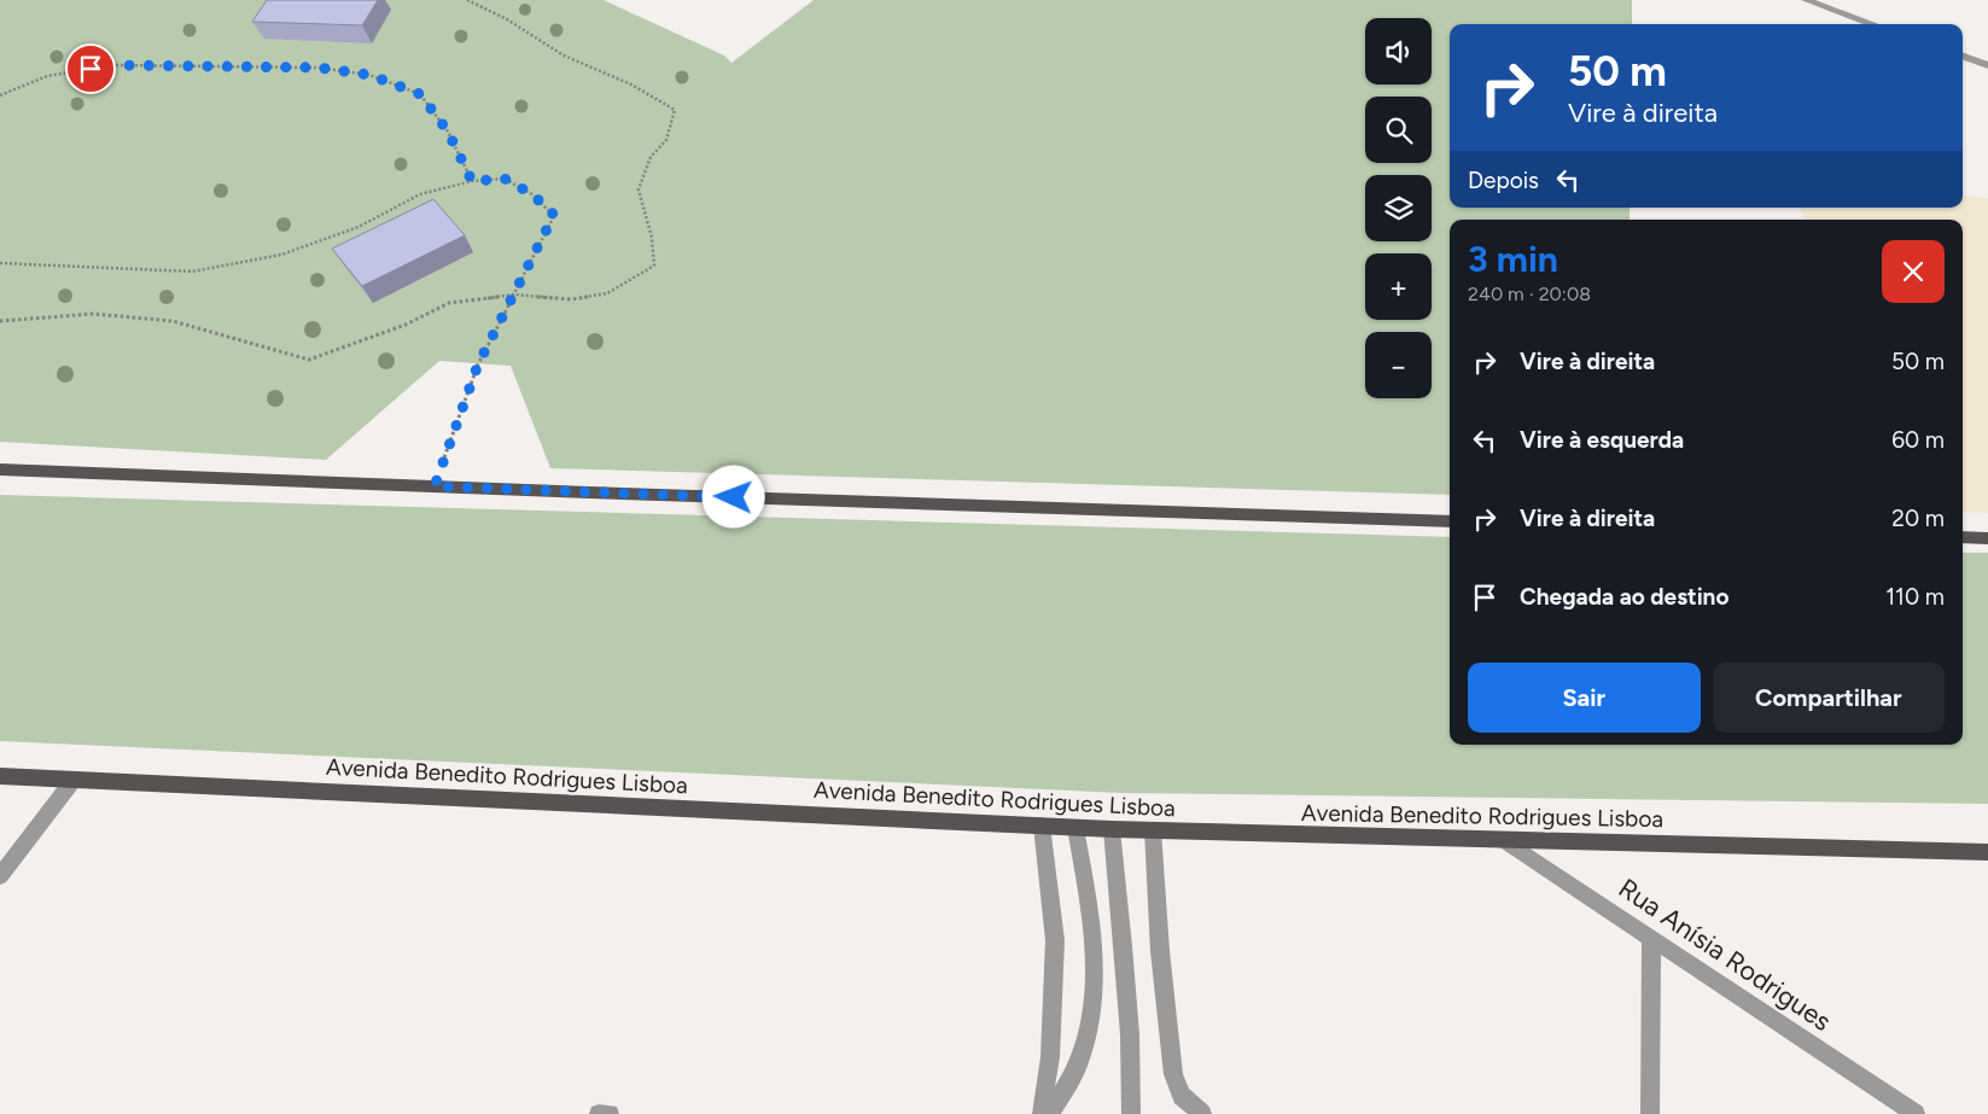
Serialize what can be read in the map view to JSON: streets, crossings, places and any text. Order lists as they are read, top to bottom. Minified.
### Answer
{"streets":{"main road":["Avenida Benedito Rodrigues Lisboa"],"street":["Rua Anísia Rodrigues"]},"crossings":[["Avenida Benedito Rodrigues Lisboa","Rua Anísia Rodrigues"]],"page":{"map_buttons":["+","−"],"turn":["50 m","Vire à direita"],"then":"Depois","heading":["3 min","240 m · 20:08"],"list":[{"name":"Vire à direita","value":"50 m"},{"name":"Vire à esquerda","value":"60 m"},{"name":"Vire à direita","value":"20 m"},{"name":"Chegada ao destino","value":"110 m"}],"buttons":["Sair","Compartilhar"]}}
